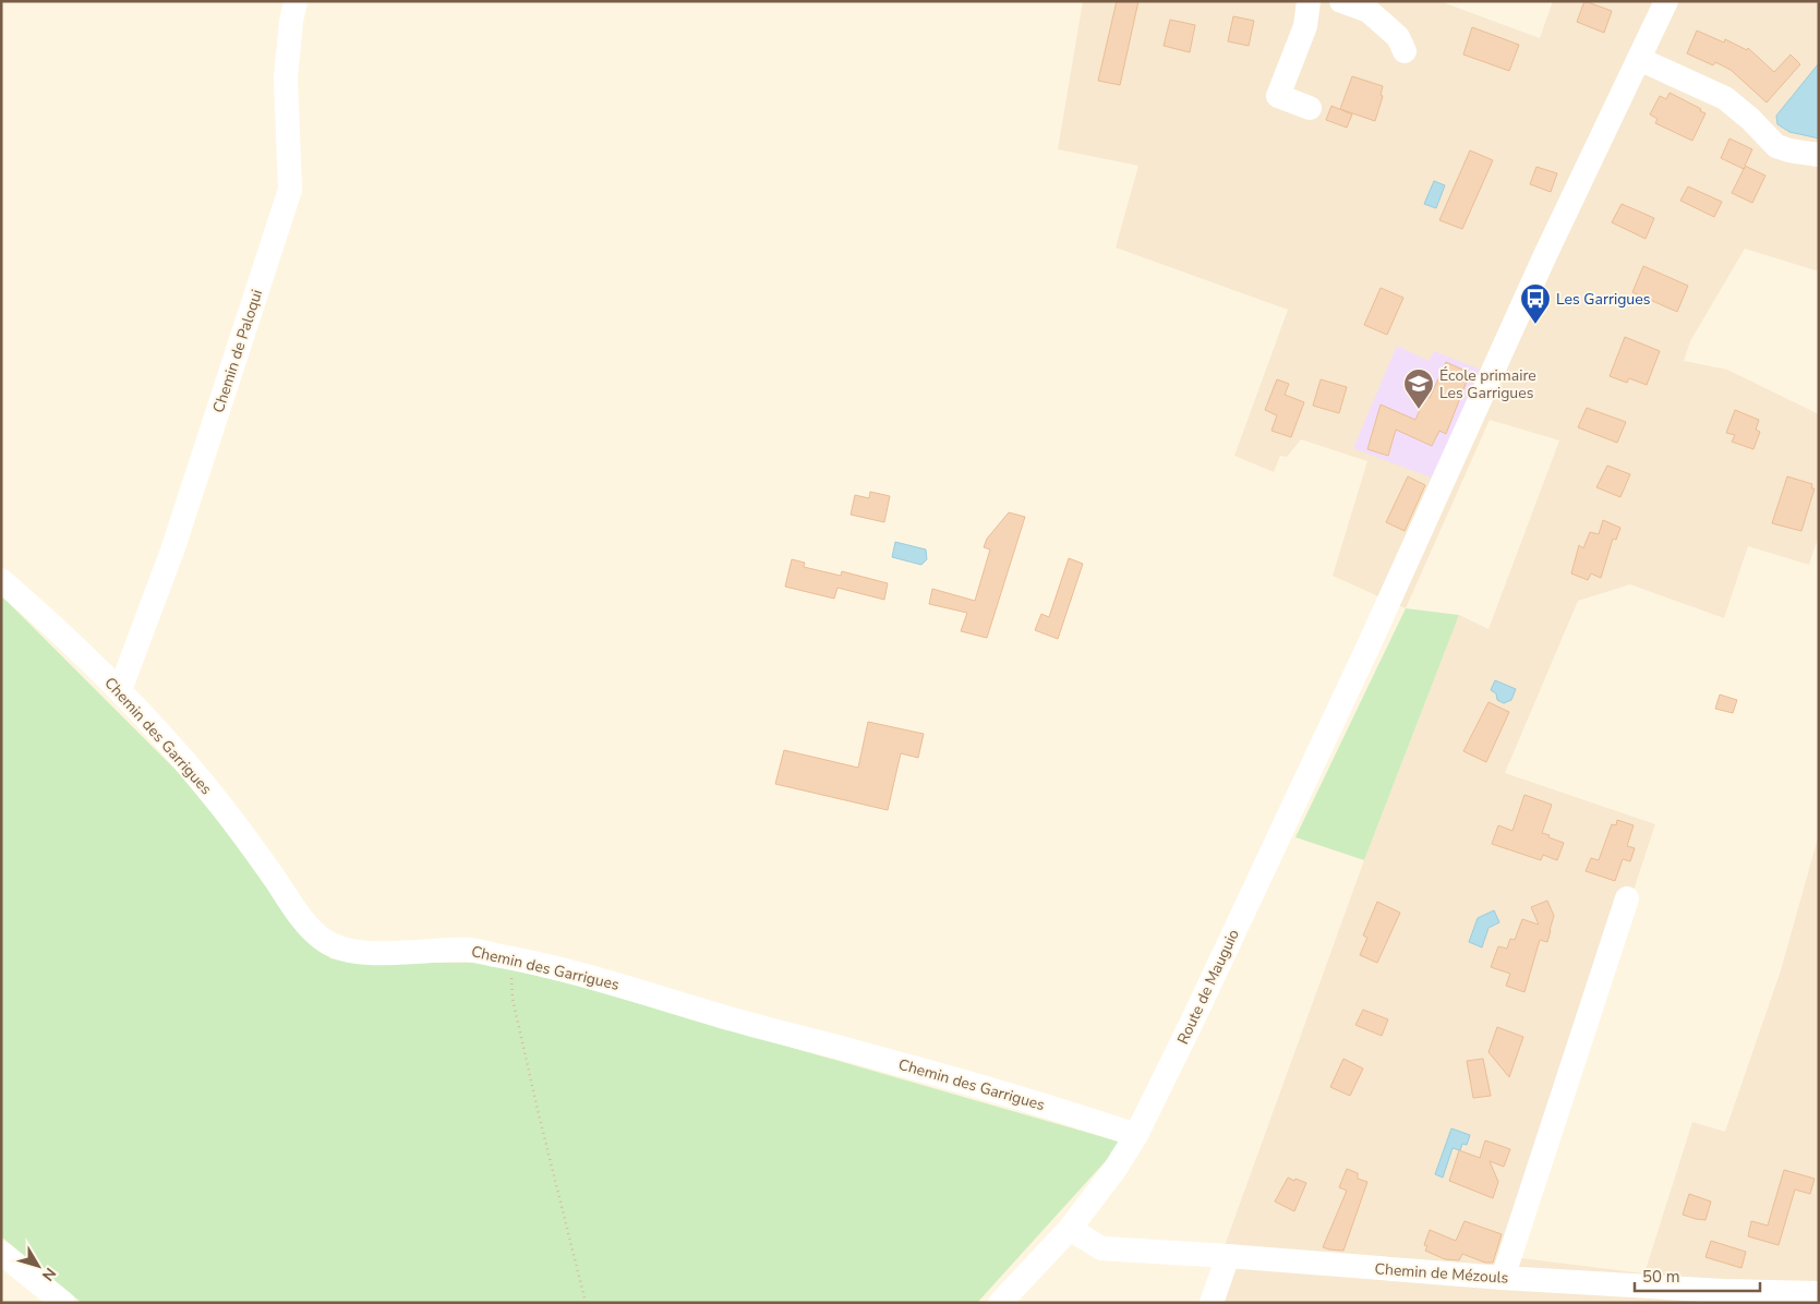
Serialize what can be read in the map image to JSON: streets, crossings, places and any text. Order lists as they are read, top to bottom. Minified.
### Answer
{"streets":{"street":["Chemin de Paloqui","Chemin des Garrigues","Route de Mauguio","Chemin de Mézouls"]},"crossings":[["Chemin de Paloqui","Chemin des Garrigues"],["Chemin des Garrigues","Route de Mauguio"],["Route de Mauguio","Chemin de Mézouls"]],"places":{"bus stop":["Les Garrigues"],"school or university":["École primaire Les Garrigues"]},"scale_bar":"50 m","north":"bottom right"}
